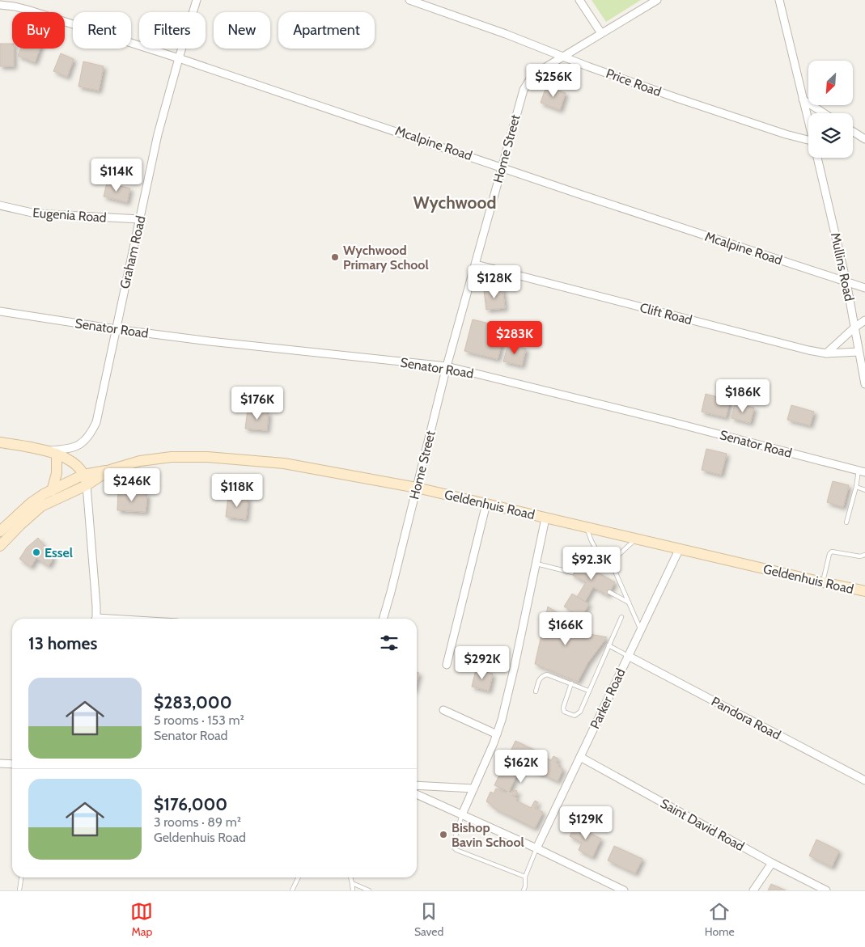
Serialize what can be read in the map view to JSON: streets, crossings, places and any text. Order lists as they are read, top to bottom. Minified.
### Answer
{"streets":{"main road":["Geldenhuis Road"],"street":["Price Road","Mcalpine Road","Home Street","Eugenia Road","Graham Road","Mullins Road","Clift Road","Senator Road","Parker Road","Pandora Road","Saint David Road"]},"crossings":[["Price Road","Home Street"],["Mcalpine Road","Home Street"],["Mcalpine Road","Graham Road"],["Mcalpine Road","Mullins Road"],["Home Street","Clift Road"],["Home Street","Senator Road"],["Home Street","Geldenhuis Road"],["Eugenia Road","Graham Road"],["Graham Road","Senator Road"],["Mullins Road","Clift Road"],["Geldenhuis Road","Parker Road"],["Parker Road","Pandora Road"],["Parker Road","Saint David Road"]],"districts":["Wychwood"],"places":["Wychwood Primary School","Essel","Bishop Bavin School"],"north":"bottom left","page":{"chip":["Buy","Rent","Filters","New","Apartment"],"price":["$256K","$114K","$128K","$283K","$186K","$176K","$246K","$118K","$92.3K","$166K","$292K","$162K","$129K"],"heading":"13 homes","list":[{"name":"$283,000","note":"5 rooms · 153 m² · Senator Road"},{"name":"$176,000","note":"3 rooms · 89 m² · Geldenhuis Road"}],"tabs":["Map","Saved","Home"]}}
